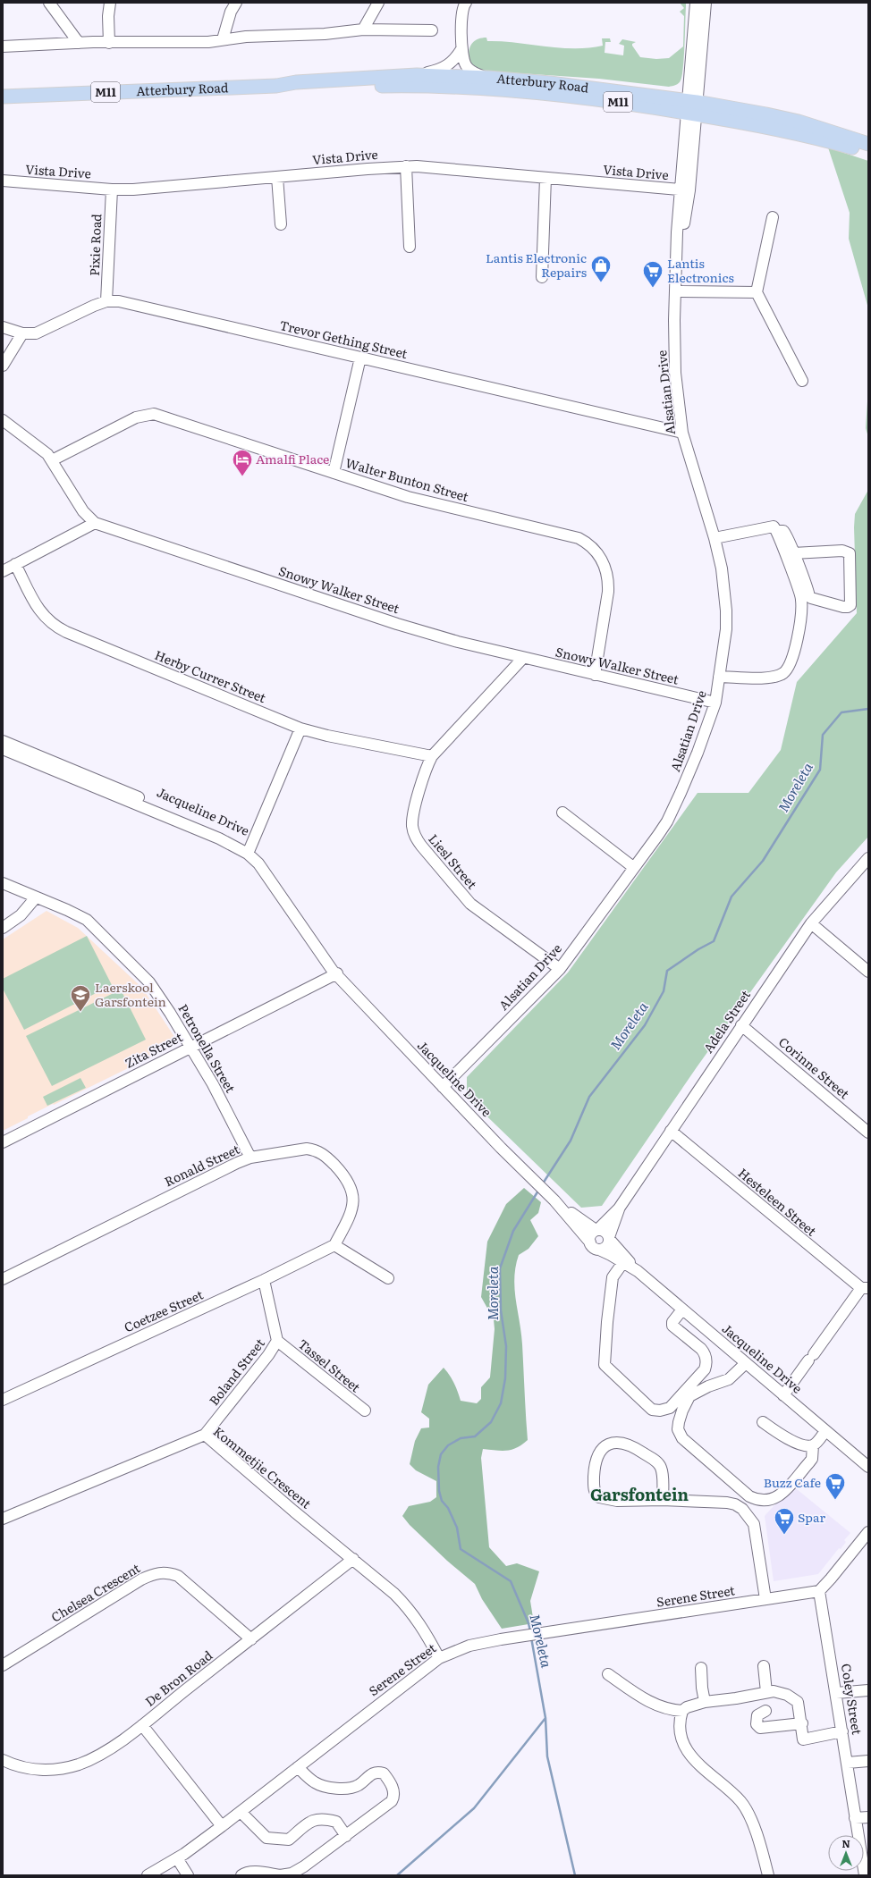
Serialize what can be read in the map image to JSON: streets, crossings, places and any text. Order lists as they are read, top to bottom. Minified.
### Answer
{"streets":{"main road":["Atterbury Road","M11"],"street":["Vista Drive","Pixie Road","Trevor Gething Street","Alsatian Drive","Walter Bunton Street","Snowy Walker Street","Herby Currer Street","Jacqueline Drive","Liesl Street","Adela Street","Petronella Street","Zita Street","Corinne Street","Ronald Street","Hesteleen Street","Coetzee Street","Tassel Street","Boland Street","Kommetjie Crescent","Chelsea Crescent","Serene Street","De Bron Road","Coley Street"]},"crossings":[["Atterbury Road","Alsatian Drive"],["Vista Drive","Pixie Road"],["Vista Drive","Alsatian Drive"],["Pixie Road","Trevor Gething Street"],["Trevor Gething Street","Alsatian Drive"],["Alsatian Drive","Snowy Walker Street"],["Alsatian Drive","Jacqueline Drive"],["Alsatian Drive","Liesl Street"],["Walter Bunton Street","Snowy Walker Street"],["Snowy Walker Street","Liesl Street"],["Herby Currer Street","Liesl Street"],["Jacqueline Drive","Adela Street"],["Jacqueline Drive","Zita Street"],["Adela Street","Corinne Street"],["Adela Street","Hesteleen Street"],["Petronella Street","Zita Street"],["Petronella Street","Ronald Street"],["Ronald Street","Coetzee Street"],["Coetzee Street","Boland Street"],["Tassel Street","Boland Street"],["Boland Street","Kommetjie Crescent"],["Kommetjie Crescent","Serene Street"],["Kommetjie Crescent","De Bron Road"],["Chelsea Crescent","De Bron Road"],["Serene Street","Coley Street"]],"districts":["Garsfontein"],"water":["Moreleta"],"places":{"shop":["Lantis Electronic Repairs"],"supermarket":["Lantis Electronics","Buzz Cafe","Spar"],"hotel":["Amalfi Place"],"school or university":["Laerskool Garsfontein"]},"north":"top"}
